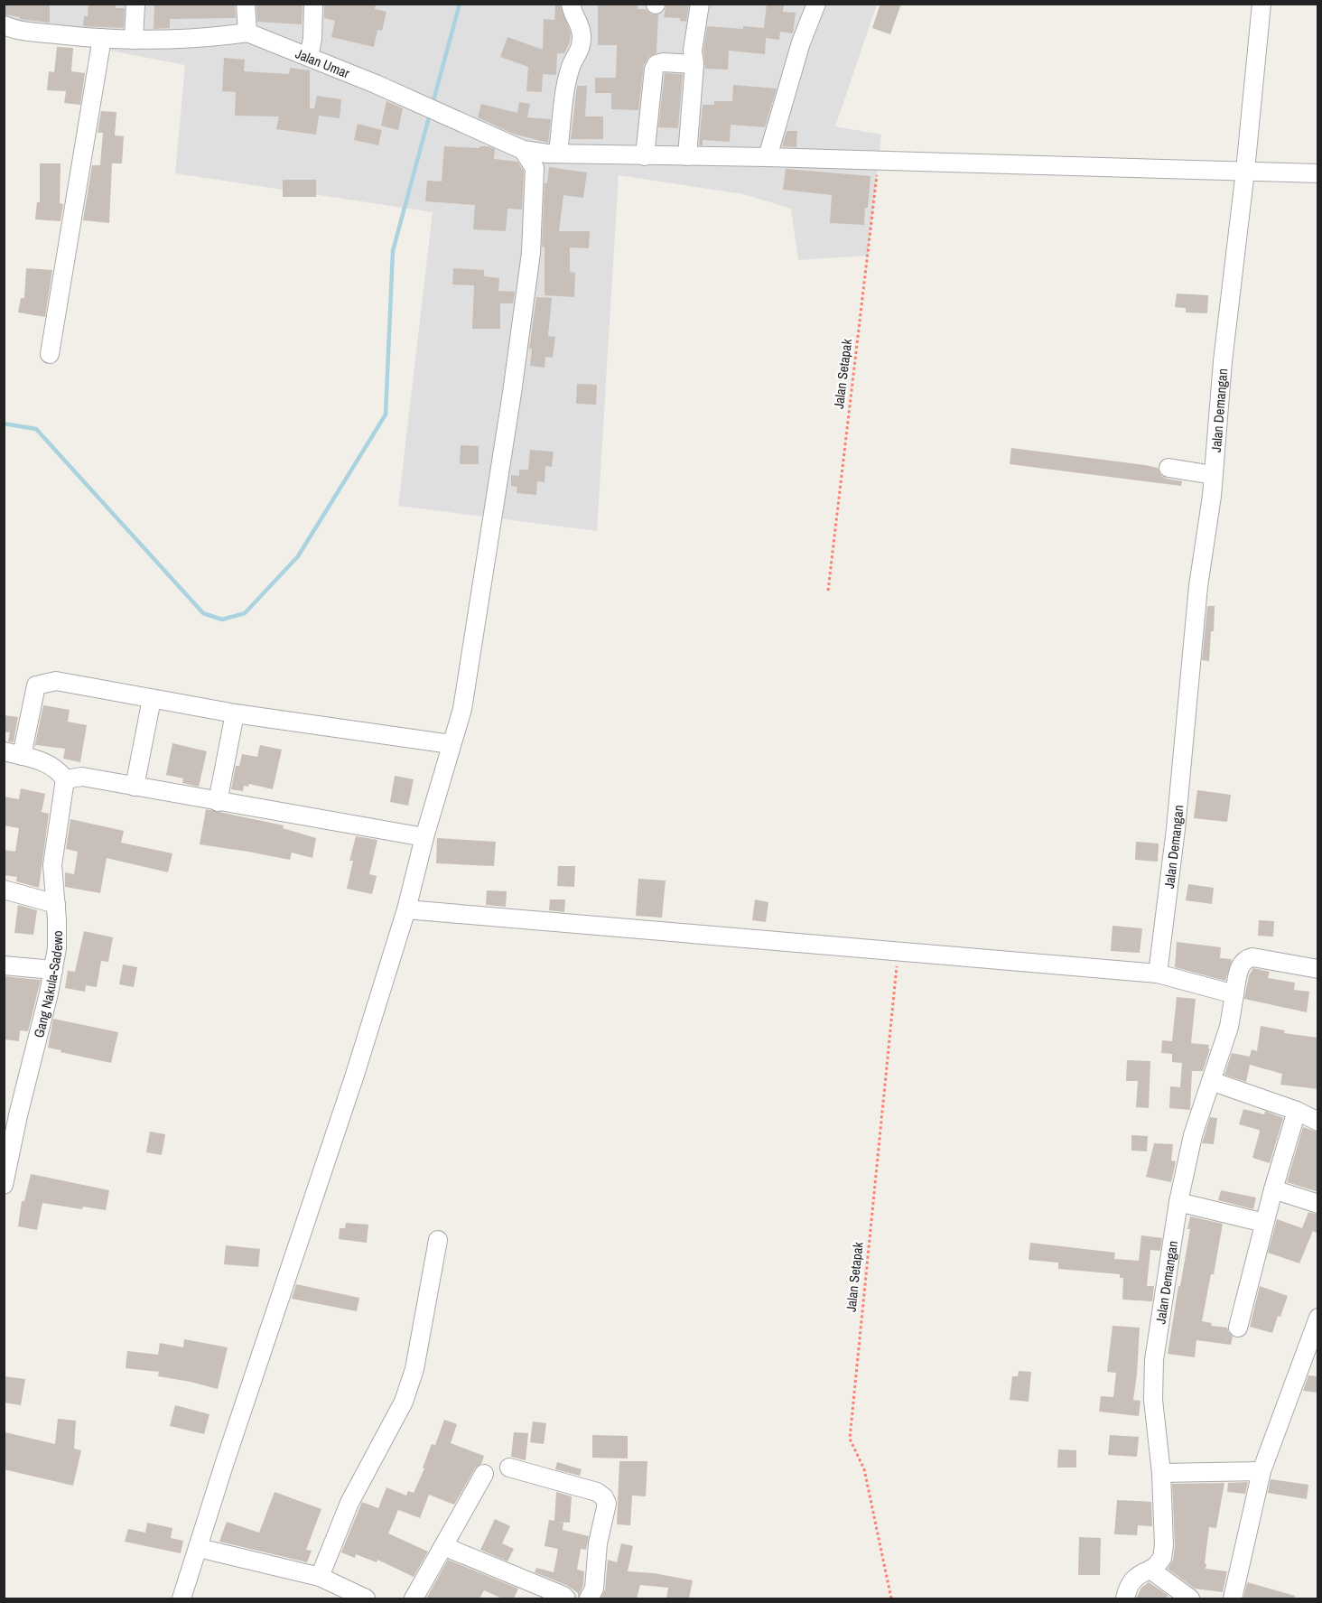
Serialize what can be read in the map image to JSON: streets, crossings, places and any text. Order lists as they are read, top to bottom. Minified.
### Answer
{"streets":{"street":["Jalan Umar","Jalan Demangan","Gang Nakula-Sadewo"],"path":["Jalan Setapak"]},"crossings":[["Jalan Umar","Jalan Setapak"],["Jalan Umar","Jalan Demangan"]]}
